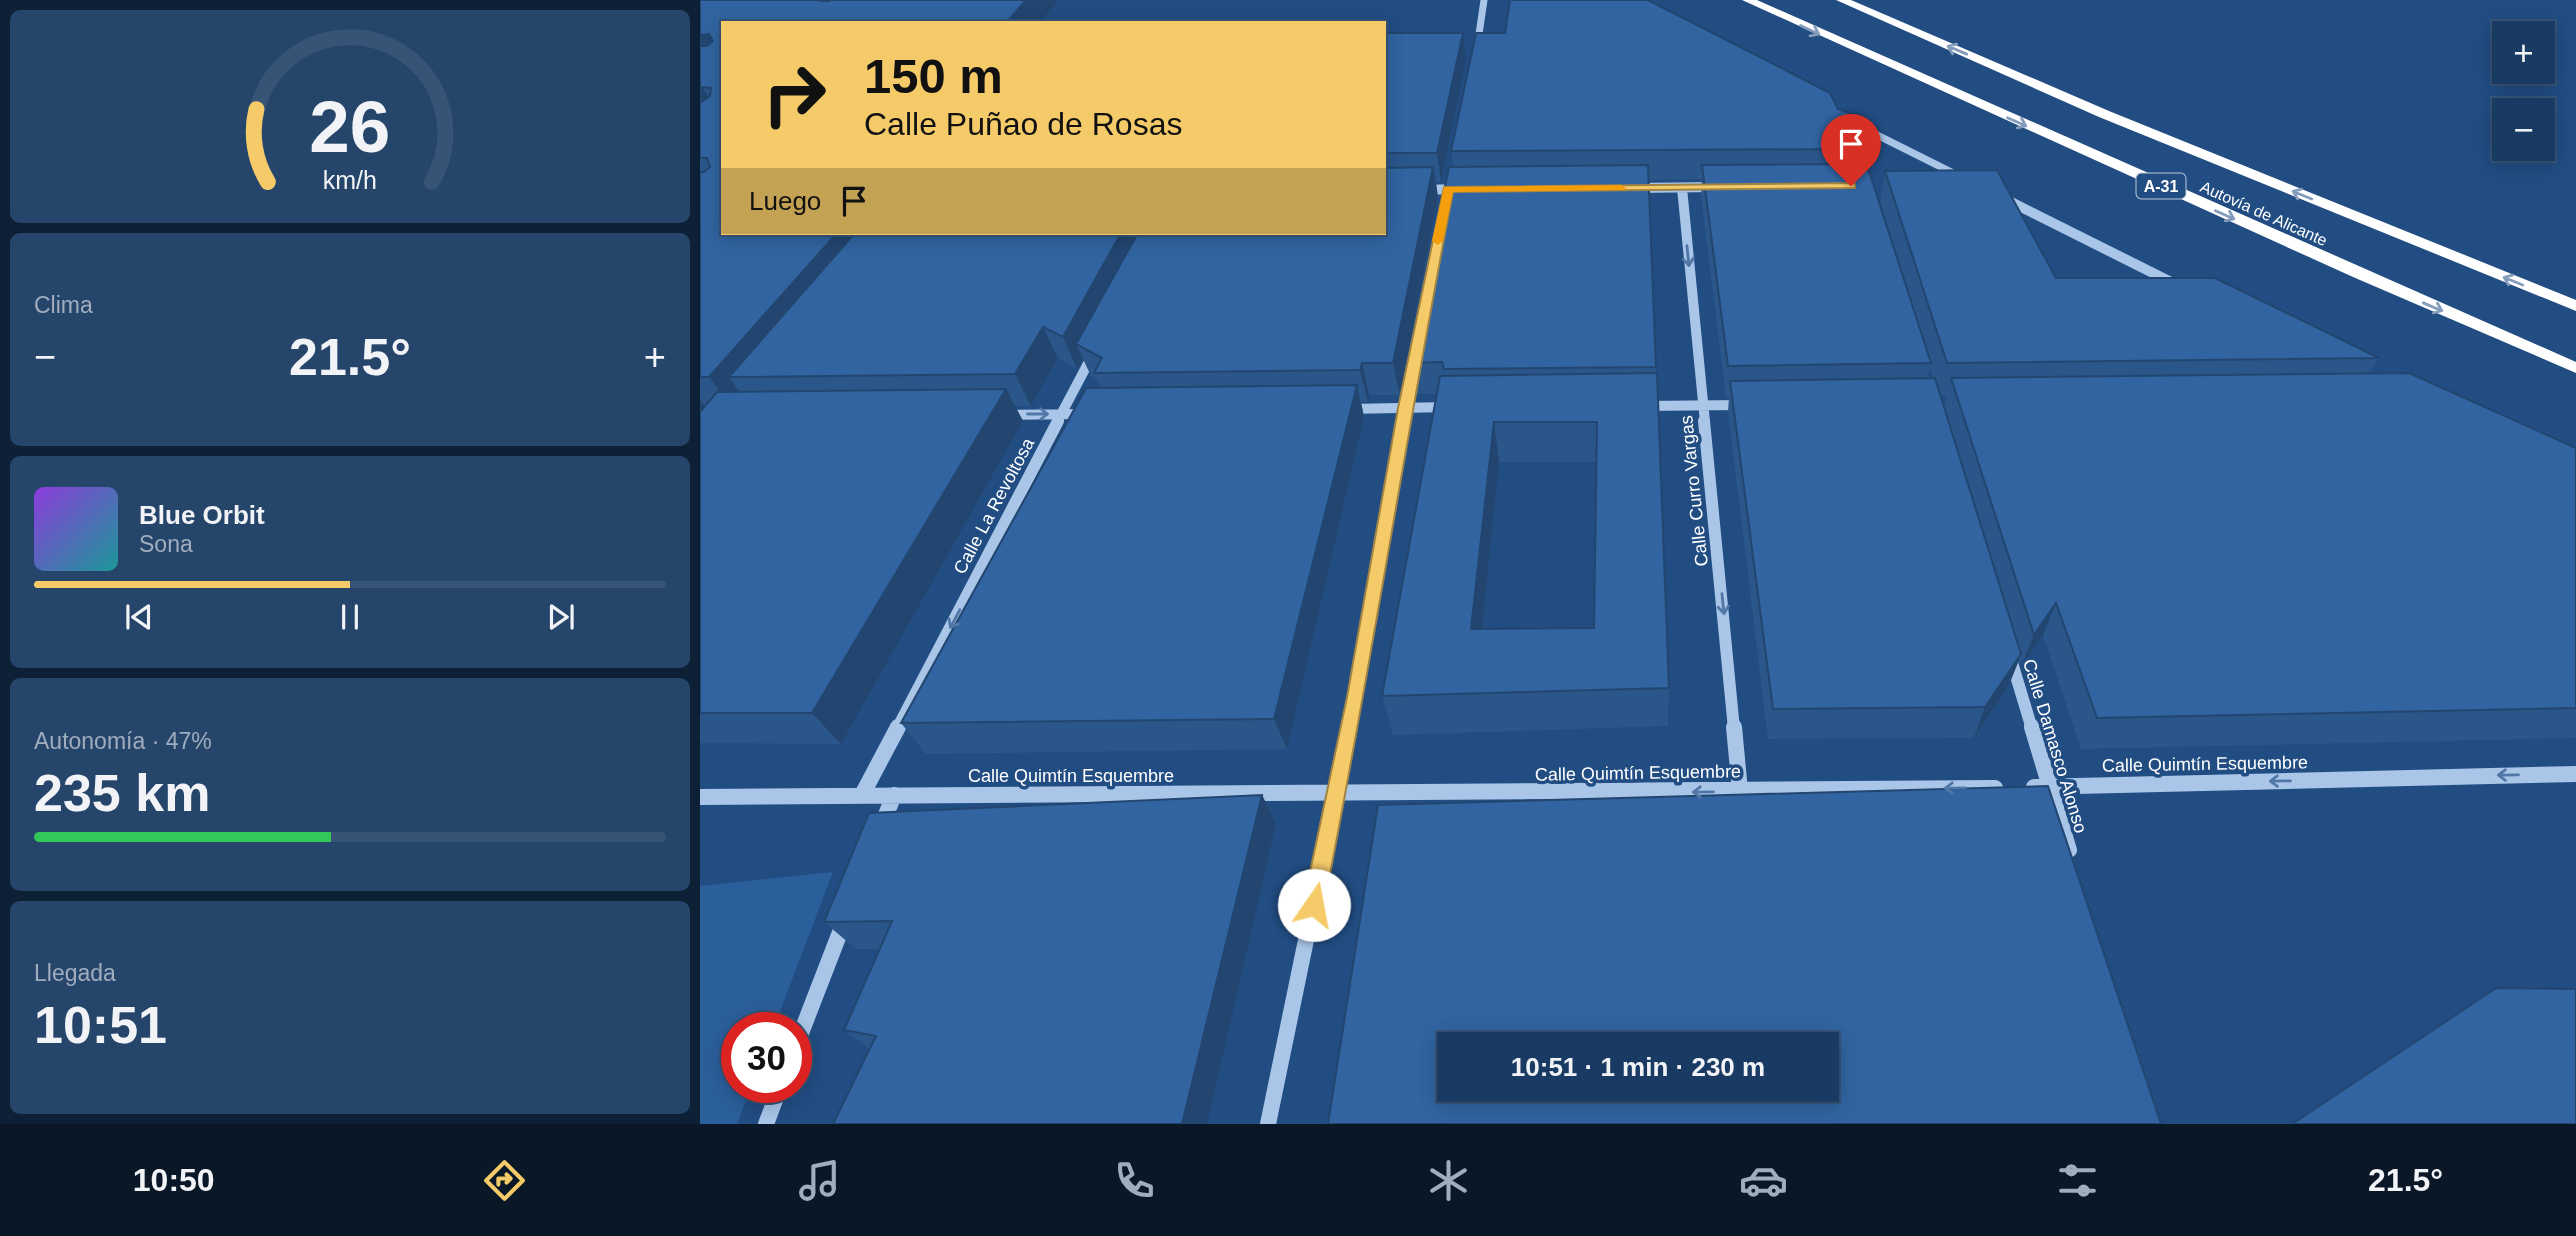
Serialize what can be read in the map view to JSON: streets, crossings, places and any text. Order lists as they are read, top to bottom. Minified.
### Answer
{"streets":{"highway":["A-31","Autovía de Alicante"],"street":["Calle Curro Vargas","Calle La Revoltosa","Calle Damasco Alonso","Calle Quimtín Esquembre"]},"crossings":[["Calle Curro Vargas","Calle Quimtín Esquembre"],["Calle La Revoltosa","Calle Quimtín Esquembre"],["Calle Damasco Alonso","Calle Quimtín Esquembre"]],"one_way":["Calle Curro Vargas","Calle La Revoltosa","Calle Quimtín Esquembre"],"page":{"map_buttons":["+","−"],"turn":["150 m","Calle Puñao de Rosas"],"then":"Luego","tile":["Clima",["Autonomía · 47%","235 km"],["Llegada","10:51"]],"heat":["−","21.5°","+"],"song":["Blue Orbit","Sona"],"limit":"30","trip":"10:51 · 1 min · 230 m","tabs":["10:50","21.5°"],"gauge":["26","km/h"]}}
